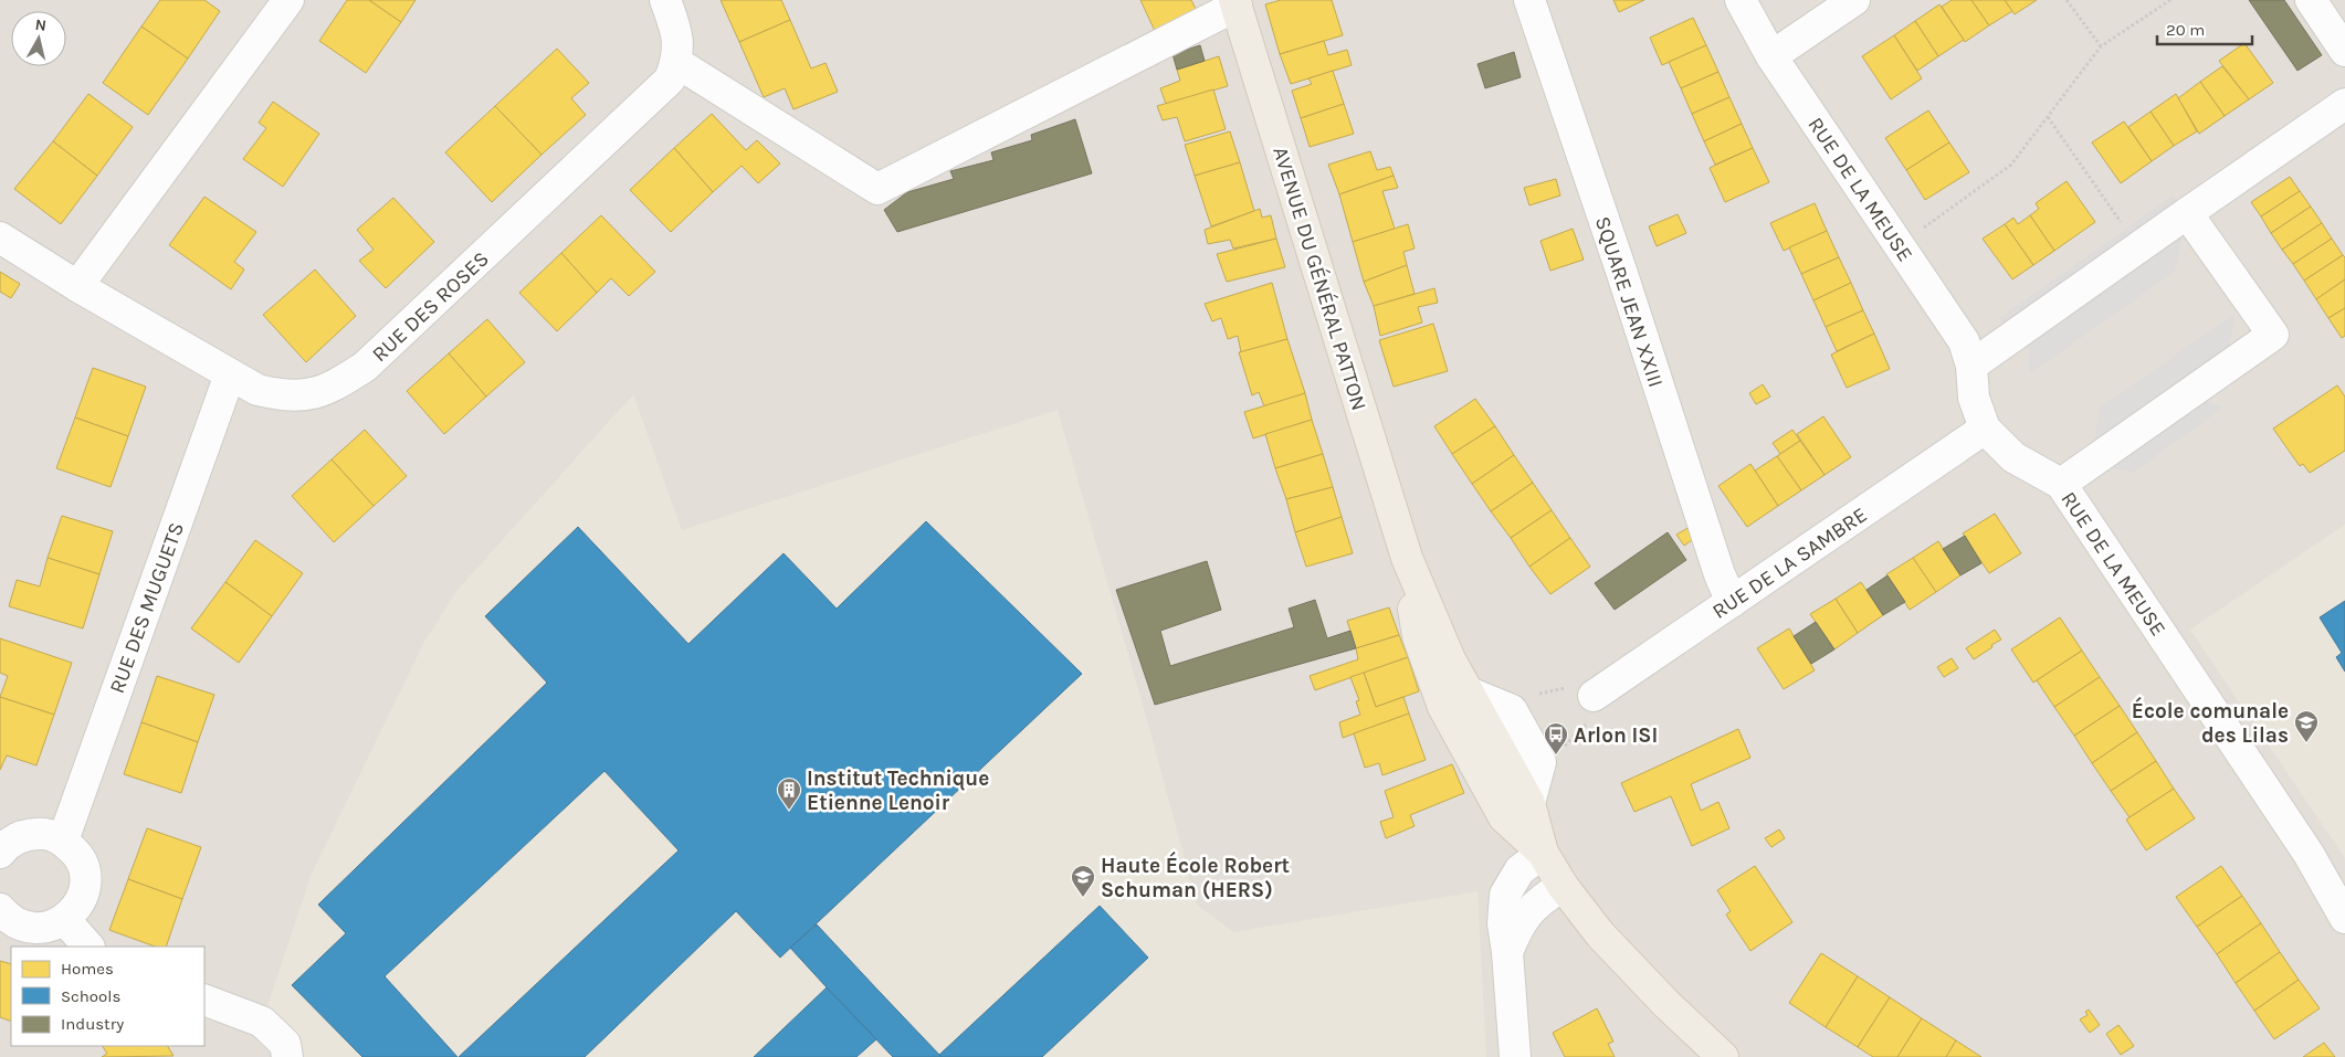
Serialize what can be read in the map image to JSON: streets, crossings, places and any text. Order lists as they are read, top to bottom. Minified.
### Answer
{"streets":{"main road":["AVENUE DU GÉNÉRAL PATTON"],"street":["RUE DE LA MEUSE","SQUARE JEAN XXIII","RUE DES ROSES","RUE DE LA SAMBRE","RUE DES MUGUETS"]},"crossings":[["RUE DE LA MEUSE","RUE DE LA SAMBRE"],["SQUARE JEAN XXIII","RUE DE LA SAMBRE"],["RUE DES ROSES","RUE DES MUGUETS"]],"places":{"school or university":["École comunale des Lilas","Haute École Robert Schuman (HERS)"],"bus stop":["Arlon ISI"],"building":["Institut Technique Etienne Lenoir"]},"legend":["Homes","Schools","Industry"],"scale_bar":"20 m","north":"top"}
